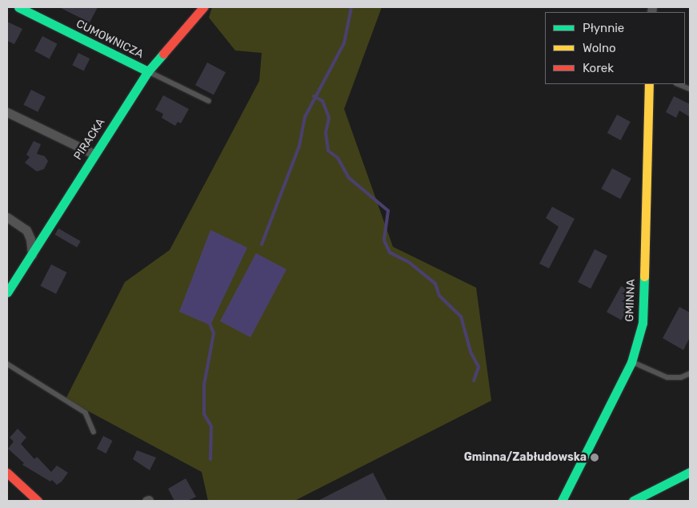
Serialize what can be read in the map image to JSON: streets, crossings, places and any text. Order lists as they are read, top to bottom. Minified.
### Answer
{"streets":{"main road":["CUMOWNICZA","PIRACKA","GMINNA"]},"crossings":[["CUMOWNICZA","PIRACKA"]],"places":["Gminna/Zabłudowska"],"legend":["Płynnie","Wolno","Korek"]}
